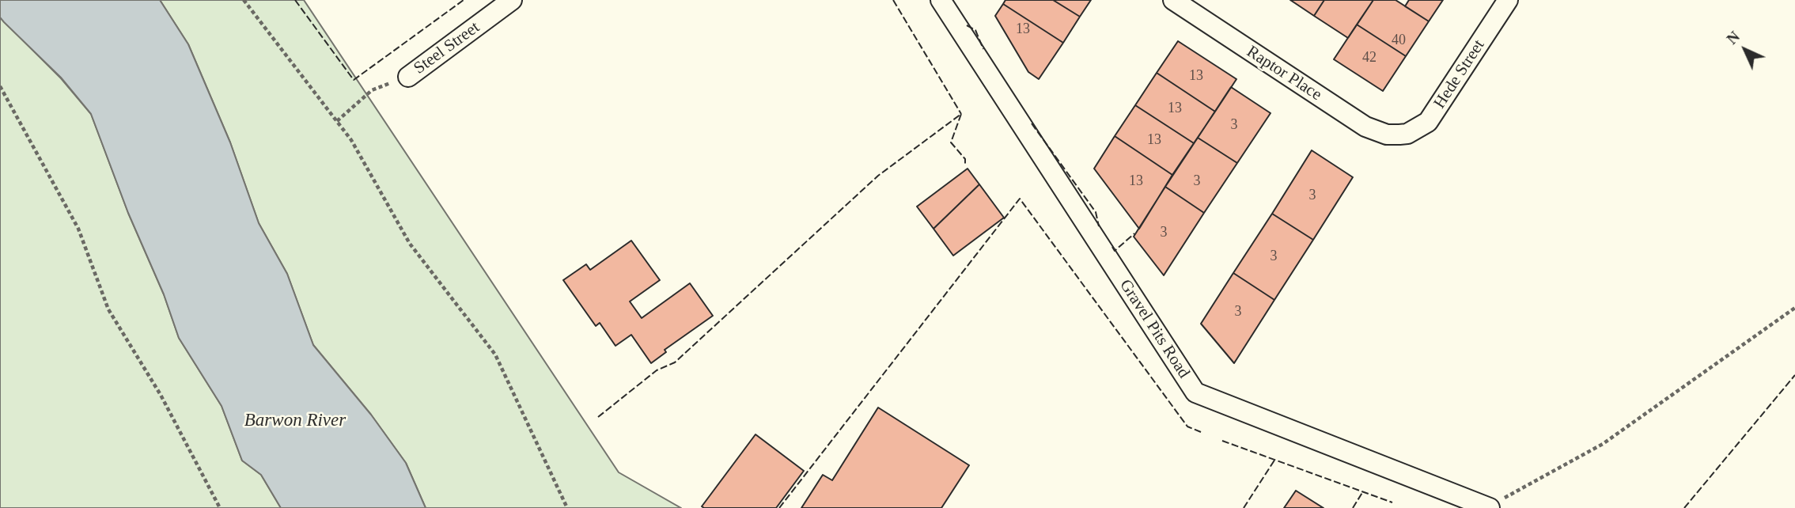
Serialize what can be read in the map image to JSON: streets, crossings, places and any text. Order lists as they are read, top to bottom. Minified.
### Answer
{"streets":{"street":["Steel Street","Raptor Place","Hede Street","Gravel Pits Road"]},"crossings":[["Raptor Place","Hede Street"]],"water":["Barwon River"],"house_numbers":["13","40","42","13","13","3","13","13","3","3","3","3","3"],"north":"top left"}
